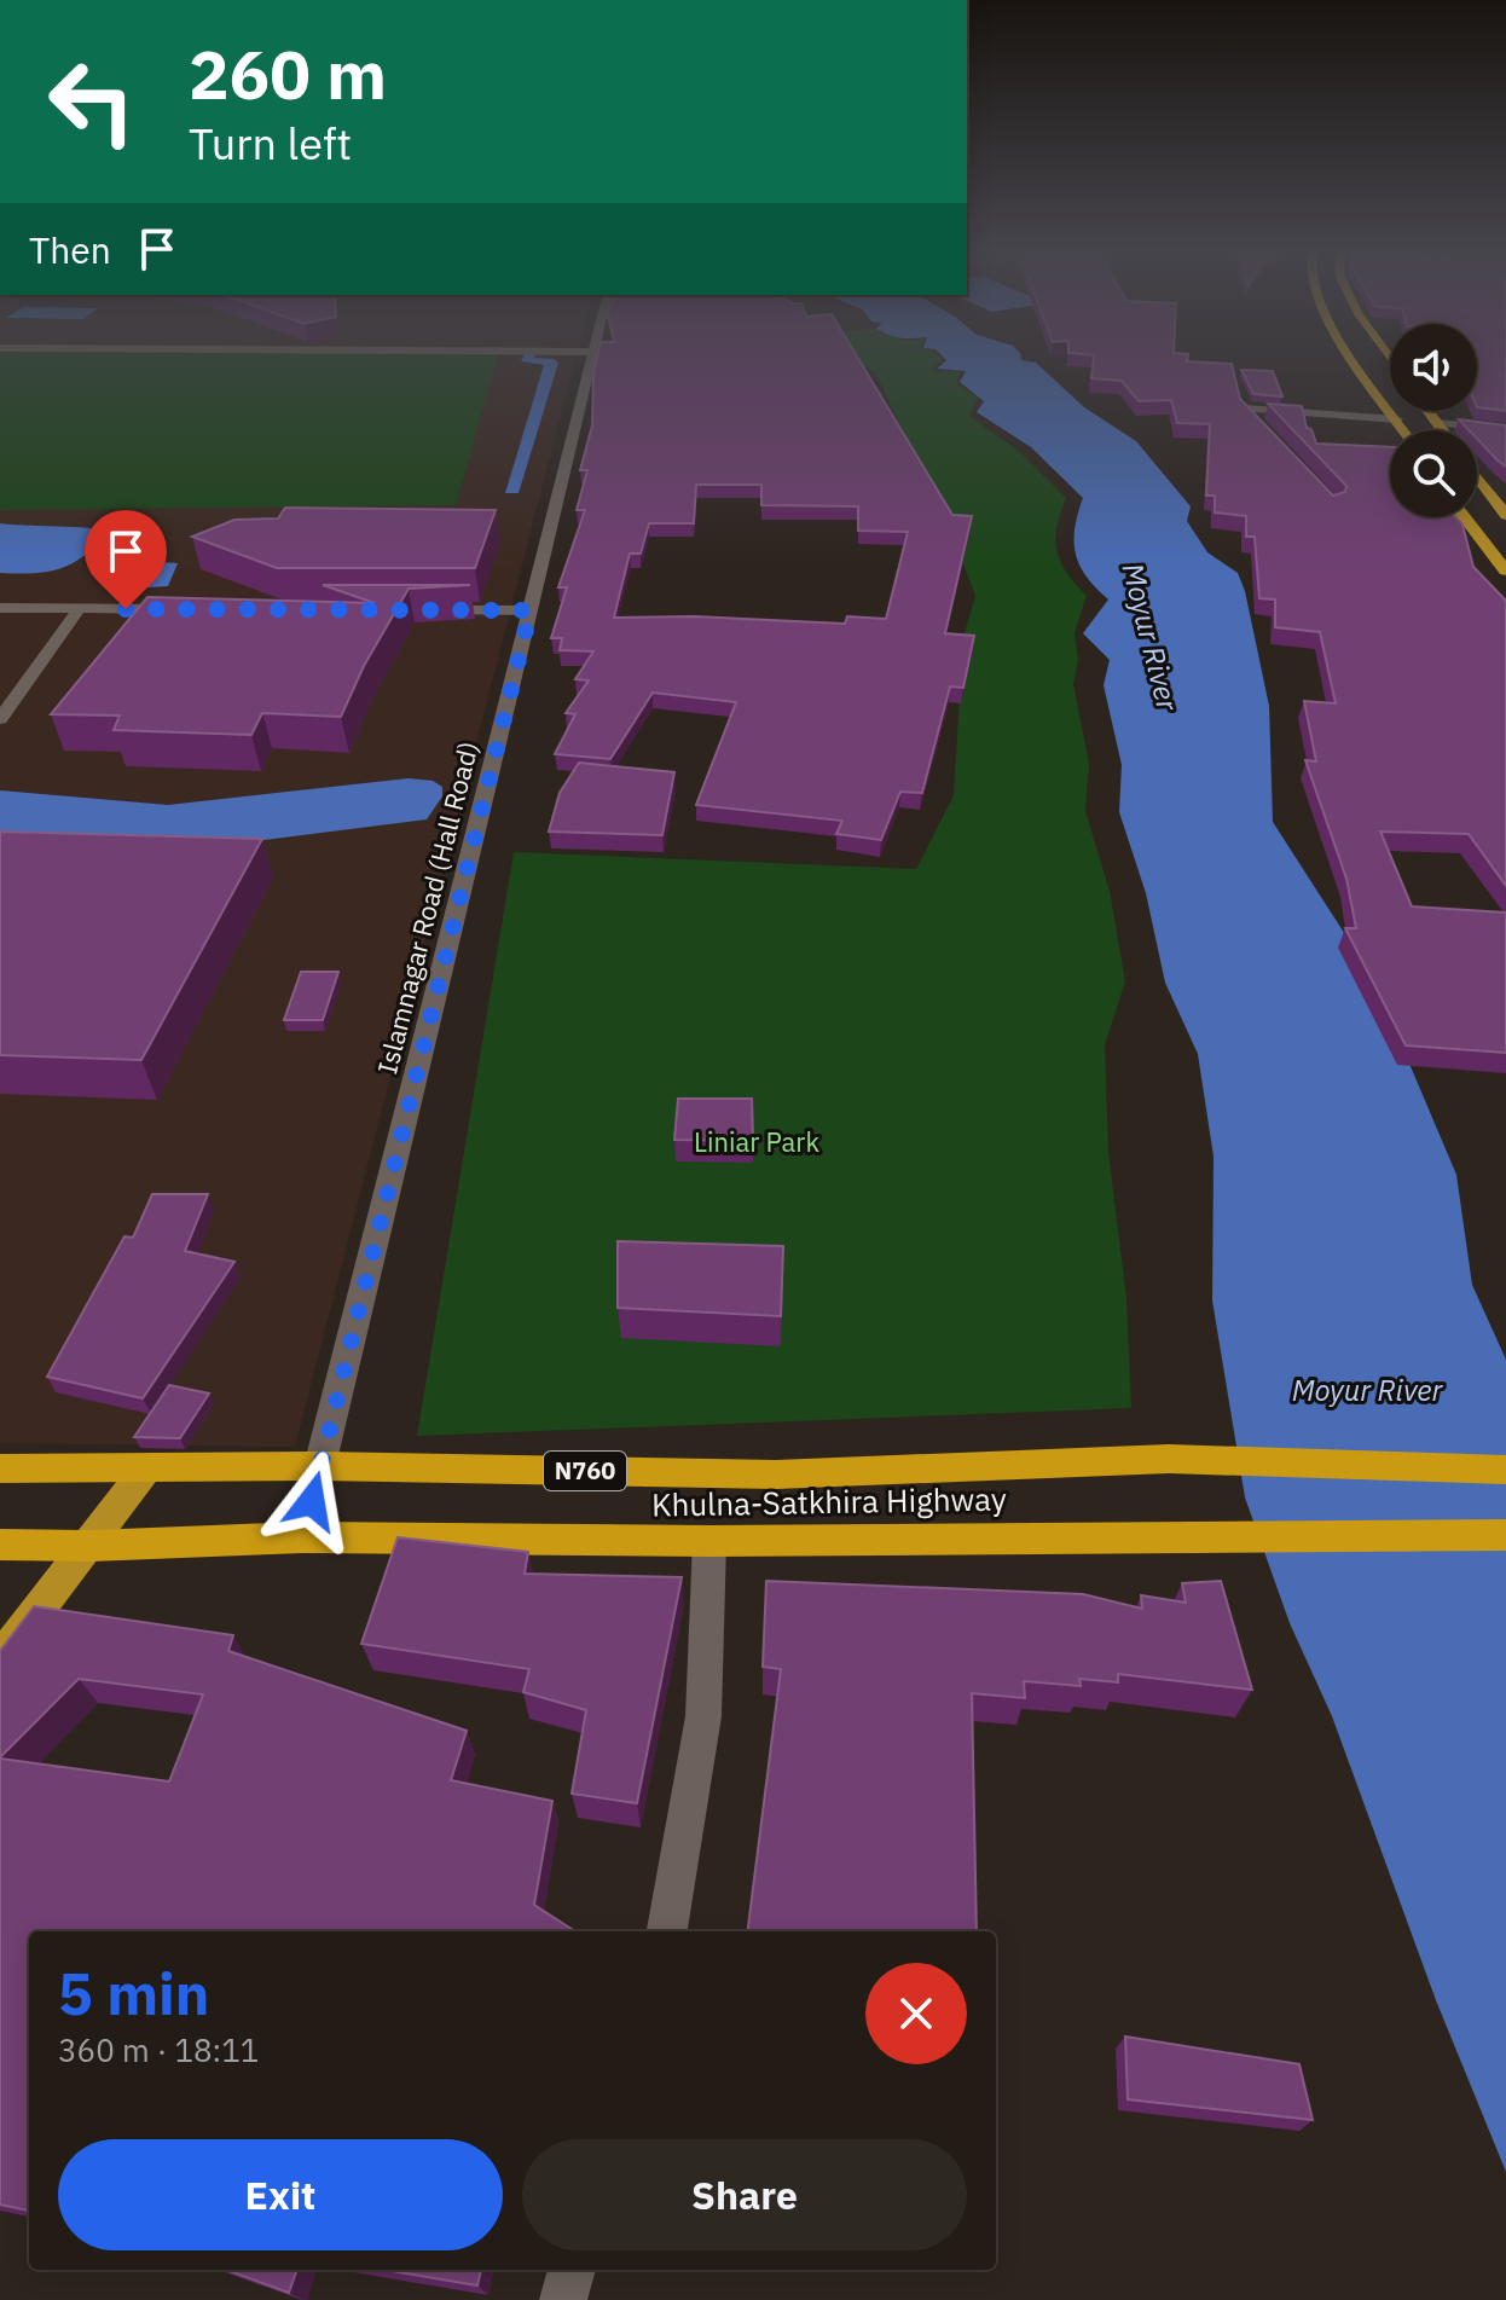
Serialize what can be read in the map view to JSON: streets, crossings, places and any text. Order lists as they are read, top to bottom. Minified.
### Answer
{"streets":{"highway":["N760","Khulna-Satkhira Highway"],"street":["Islamnagar Road (Hall Road)"]},"crossings":[["Islamnagar Road (Hall Road)","N760"],["Islamnagar Road (Hall Road)","Khulna-Satkhira Highway"]],"water":["Moyur River"],"parks":["Liniar Park"],"page":{"turn":["260 m","Turn left"],"then":"Then","heading":["5 min","360 m · 18:11"],"buttons":["Exit","Share"]}}
